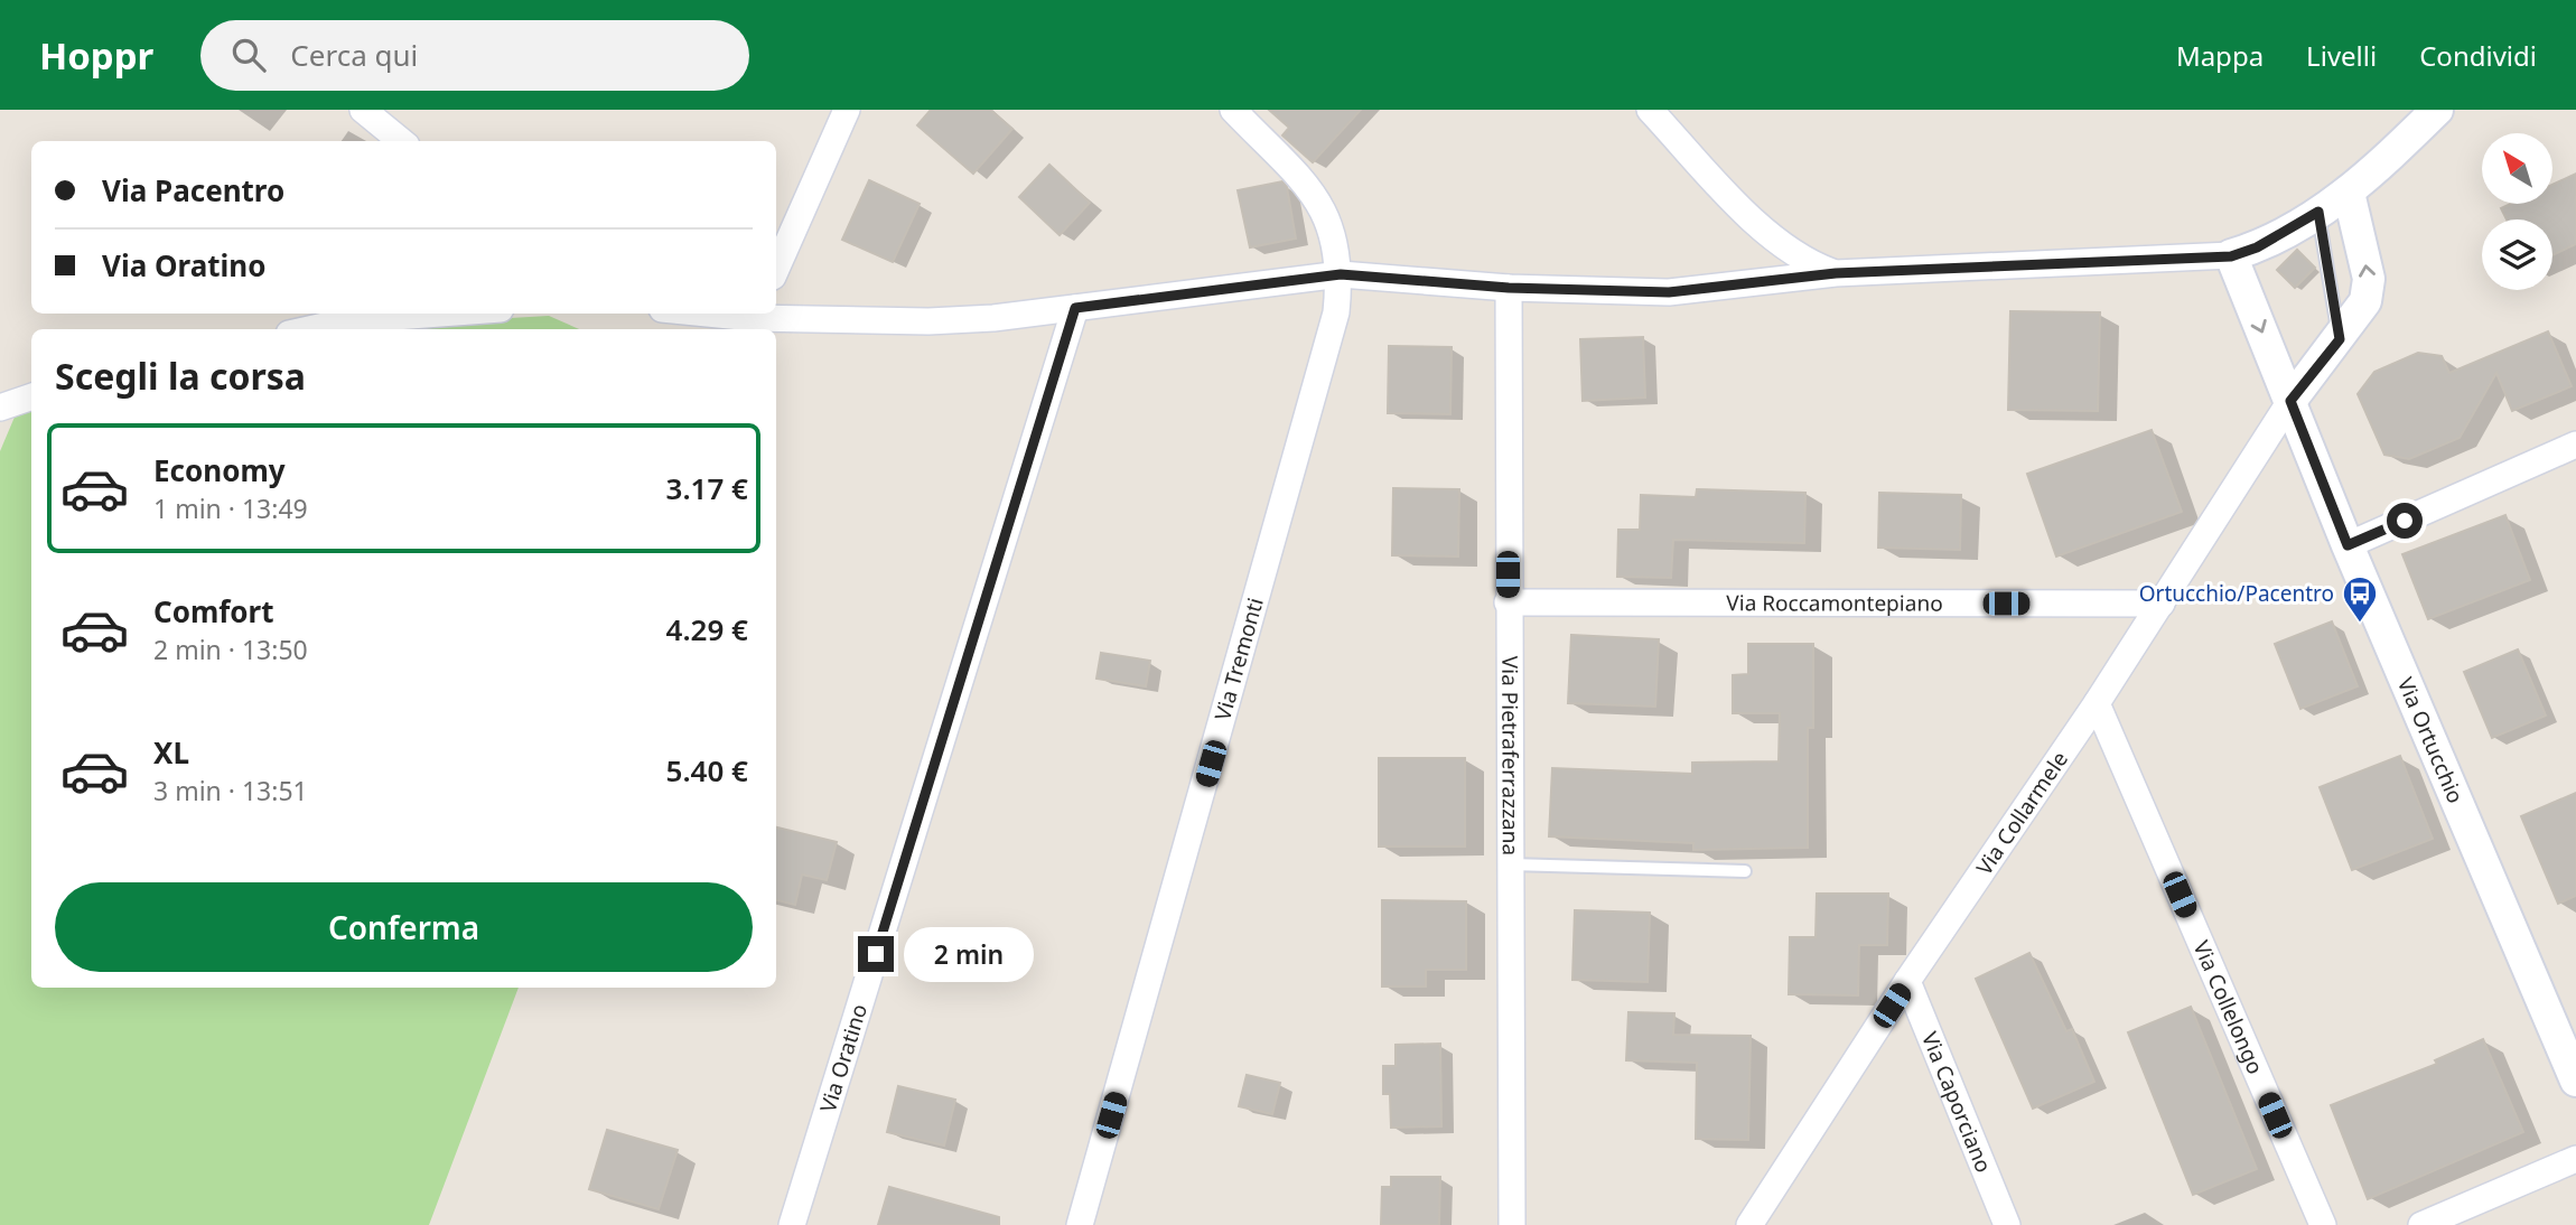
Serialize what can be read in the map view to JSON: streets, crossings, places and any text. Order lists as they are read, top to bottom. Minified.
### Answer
{"streets":{"street":["Via Roccamontepiano","Via Tremonti","Via Ortucchio","Via Pietraferrazzana","Via Collarmele","Via Collelongo","Via Oratino","Via Caporciano"]},"crossings":[["Via Roccamontepiano","Via Pietraferrazzana"],["Via Roccamontepiano","Via Collarmele"],["Via Ortucchio","Via Collarmele"],["Via Collarmele","Via Collelongo"],["Via Collarmele","Via Caporciano"]],"places":{"bus stop":["Ortucchio/Pacentro"]},"north":"top left","page":{"header":"Hoppr","search":"Cerca qui","nav":["Mappa","Livelli","Condividi"],"banner":["Via Pacentro","Via Oratino"],"heading":"Scegli la corsa","list":[{"name":"Economy","note":"1 min · 13:49","value":"3.17 €"},{"name":"Comfort","note":"2 min · 13:50","value":"4.29 €"},{"name":"XL","note":"3 min · 13:51","value":"5.40 €"}],"buttons":"Conferma","bubble":"2 min"}}
